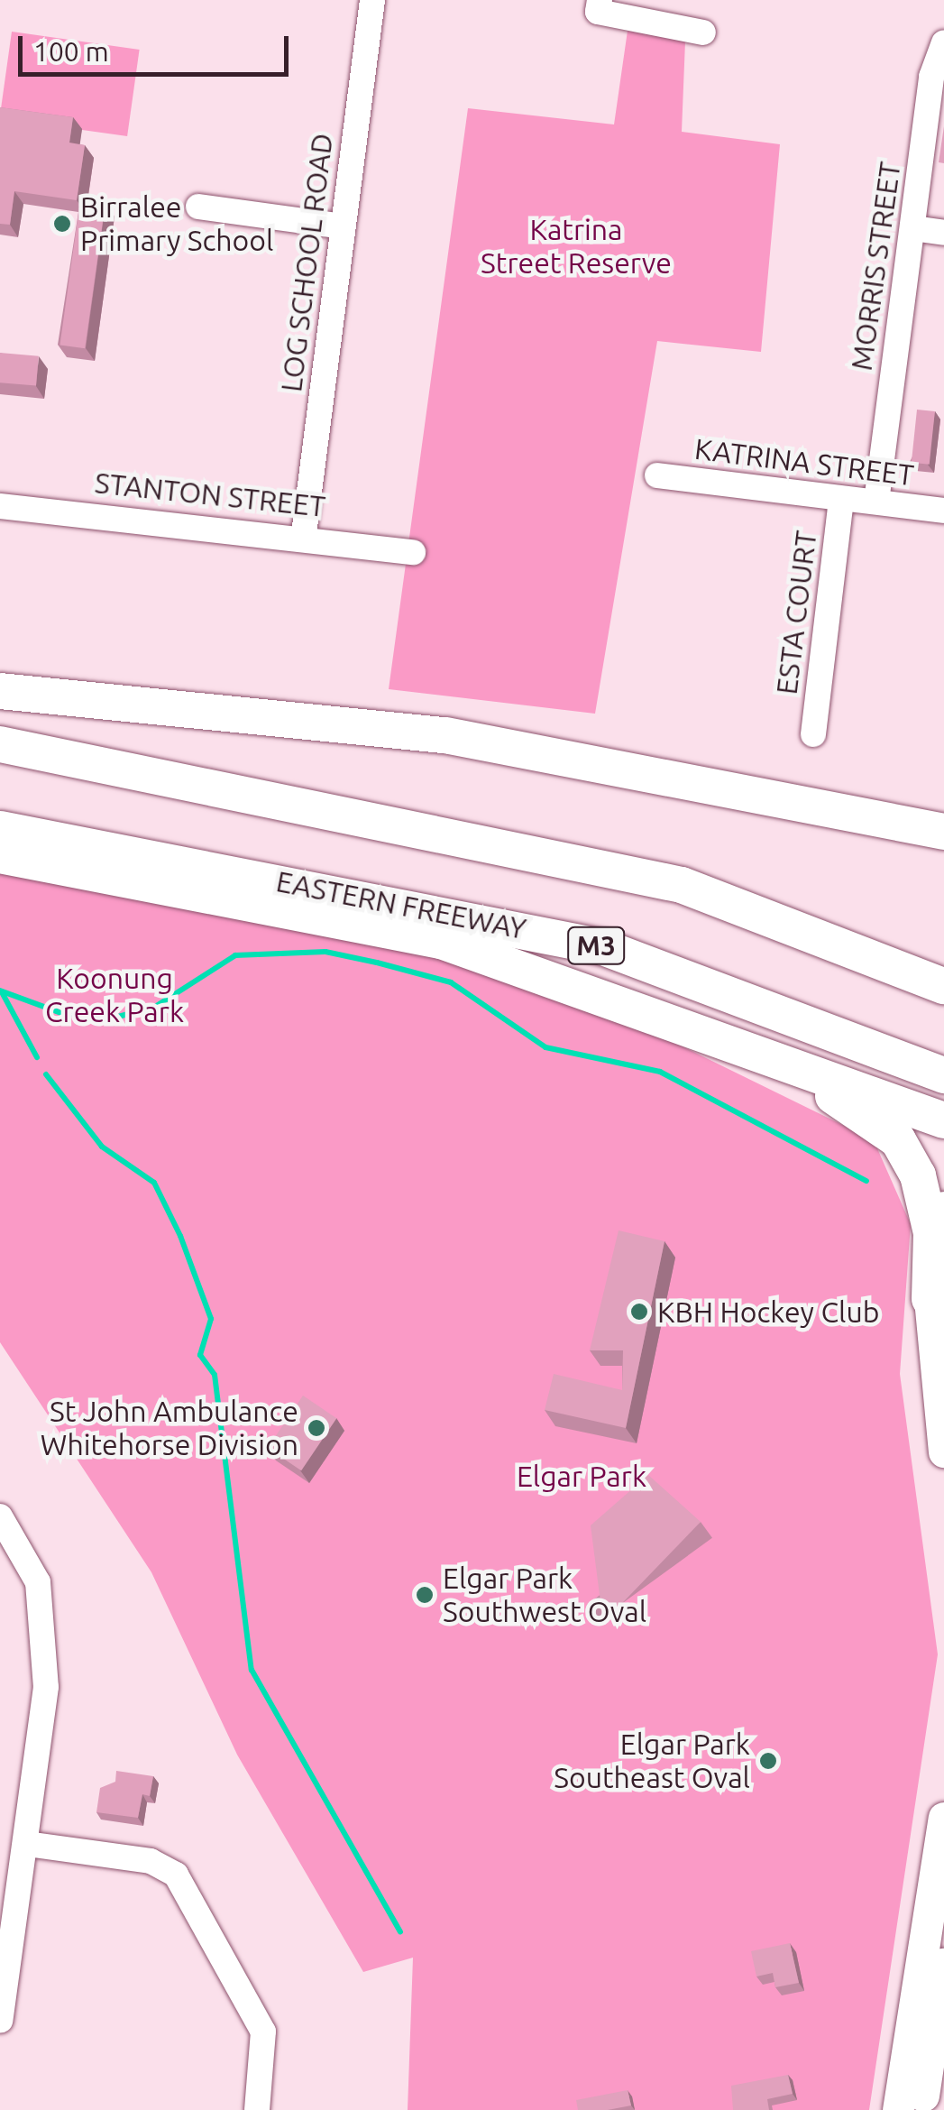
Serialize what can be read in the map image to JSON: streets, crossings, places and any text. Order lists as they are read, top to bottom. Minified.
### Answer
{"streets":{"highway":["EASTERN FREEWAY","M3"],"street":["LOG SCHOOL ROAD","MORRIS STREET","KATRINA STREET","STANTON STREET","ESTA COURT"]},"crossings":[["LOG SCHOOL ROAD","STANTON STREET"],["MORRIS STREET","KATRINA STREET"],["KATRINA STREET","ESTA COURT"]],"parks":["Katrina Street Reserve","Koonung Creek Park","Elgar Park"],"places":["Birralee Primary School","KBH Hockey Club","St John Ambulance Whitehorse Division","Elgar Park Southwest Oval","Elgar Park Southeast Oval"],"scale_bar":"100 m"}
